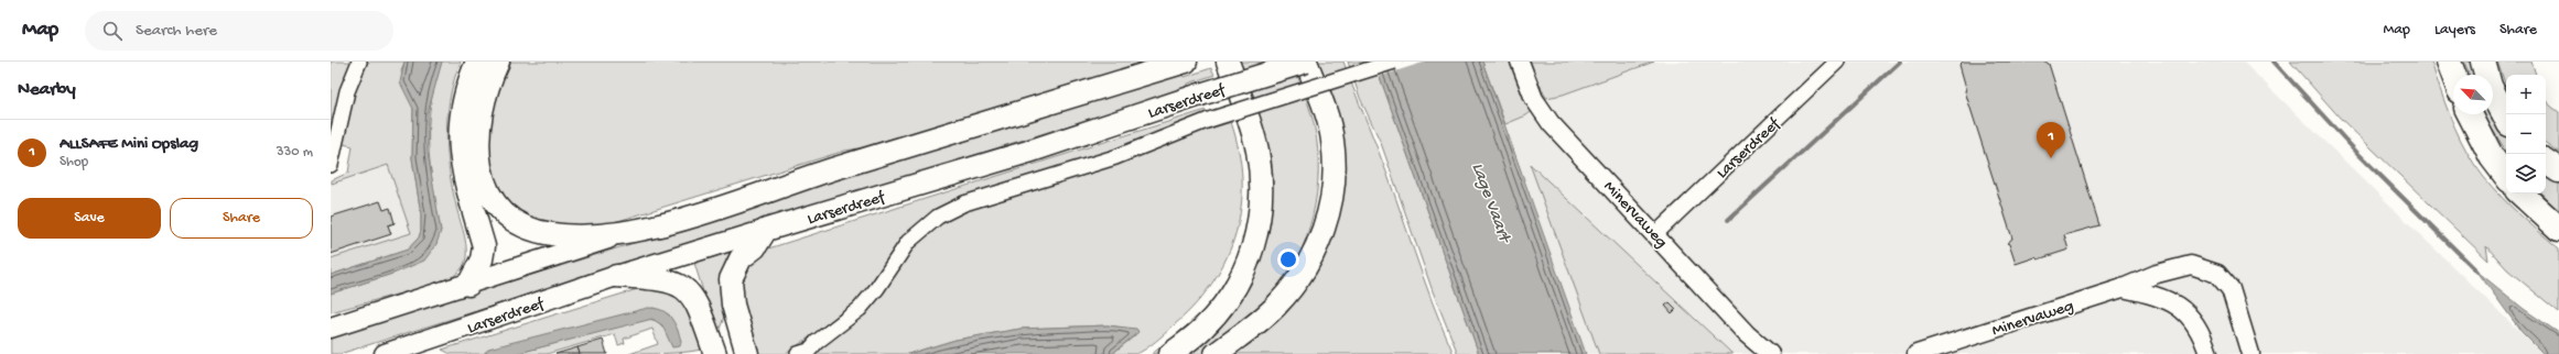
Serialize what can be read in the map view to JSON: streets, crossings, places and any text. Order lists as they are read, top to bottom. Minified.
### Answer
{"streets":{"main road":["Larserdreef"],"street":["Minervaweg"]},"crossings":[["Larserdreef","Minervaweg"]],"water":["Lage Vaart"],"north":"top left","page":{"header":"Map","search":"Search here","nav":["Map","Layers","Share"],"heading":"Nearby","map_buttons":["+","−"],"list":[{"mark":"1","name":"ALLSAFE Mini Opslag","note":"Shop","value":"330 m"}],"pins":"1","buttons":["Save","Share"]}}
